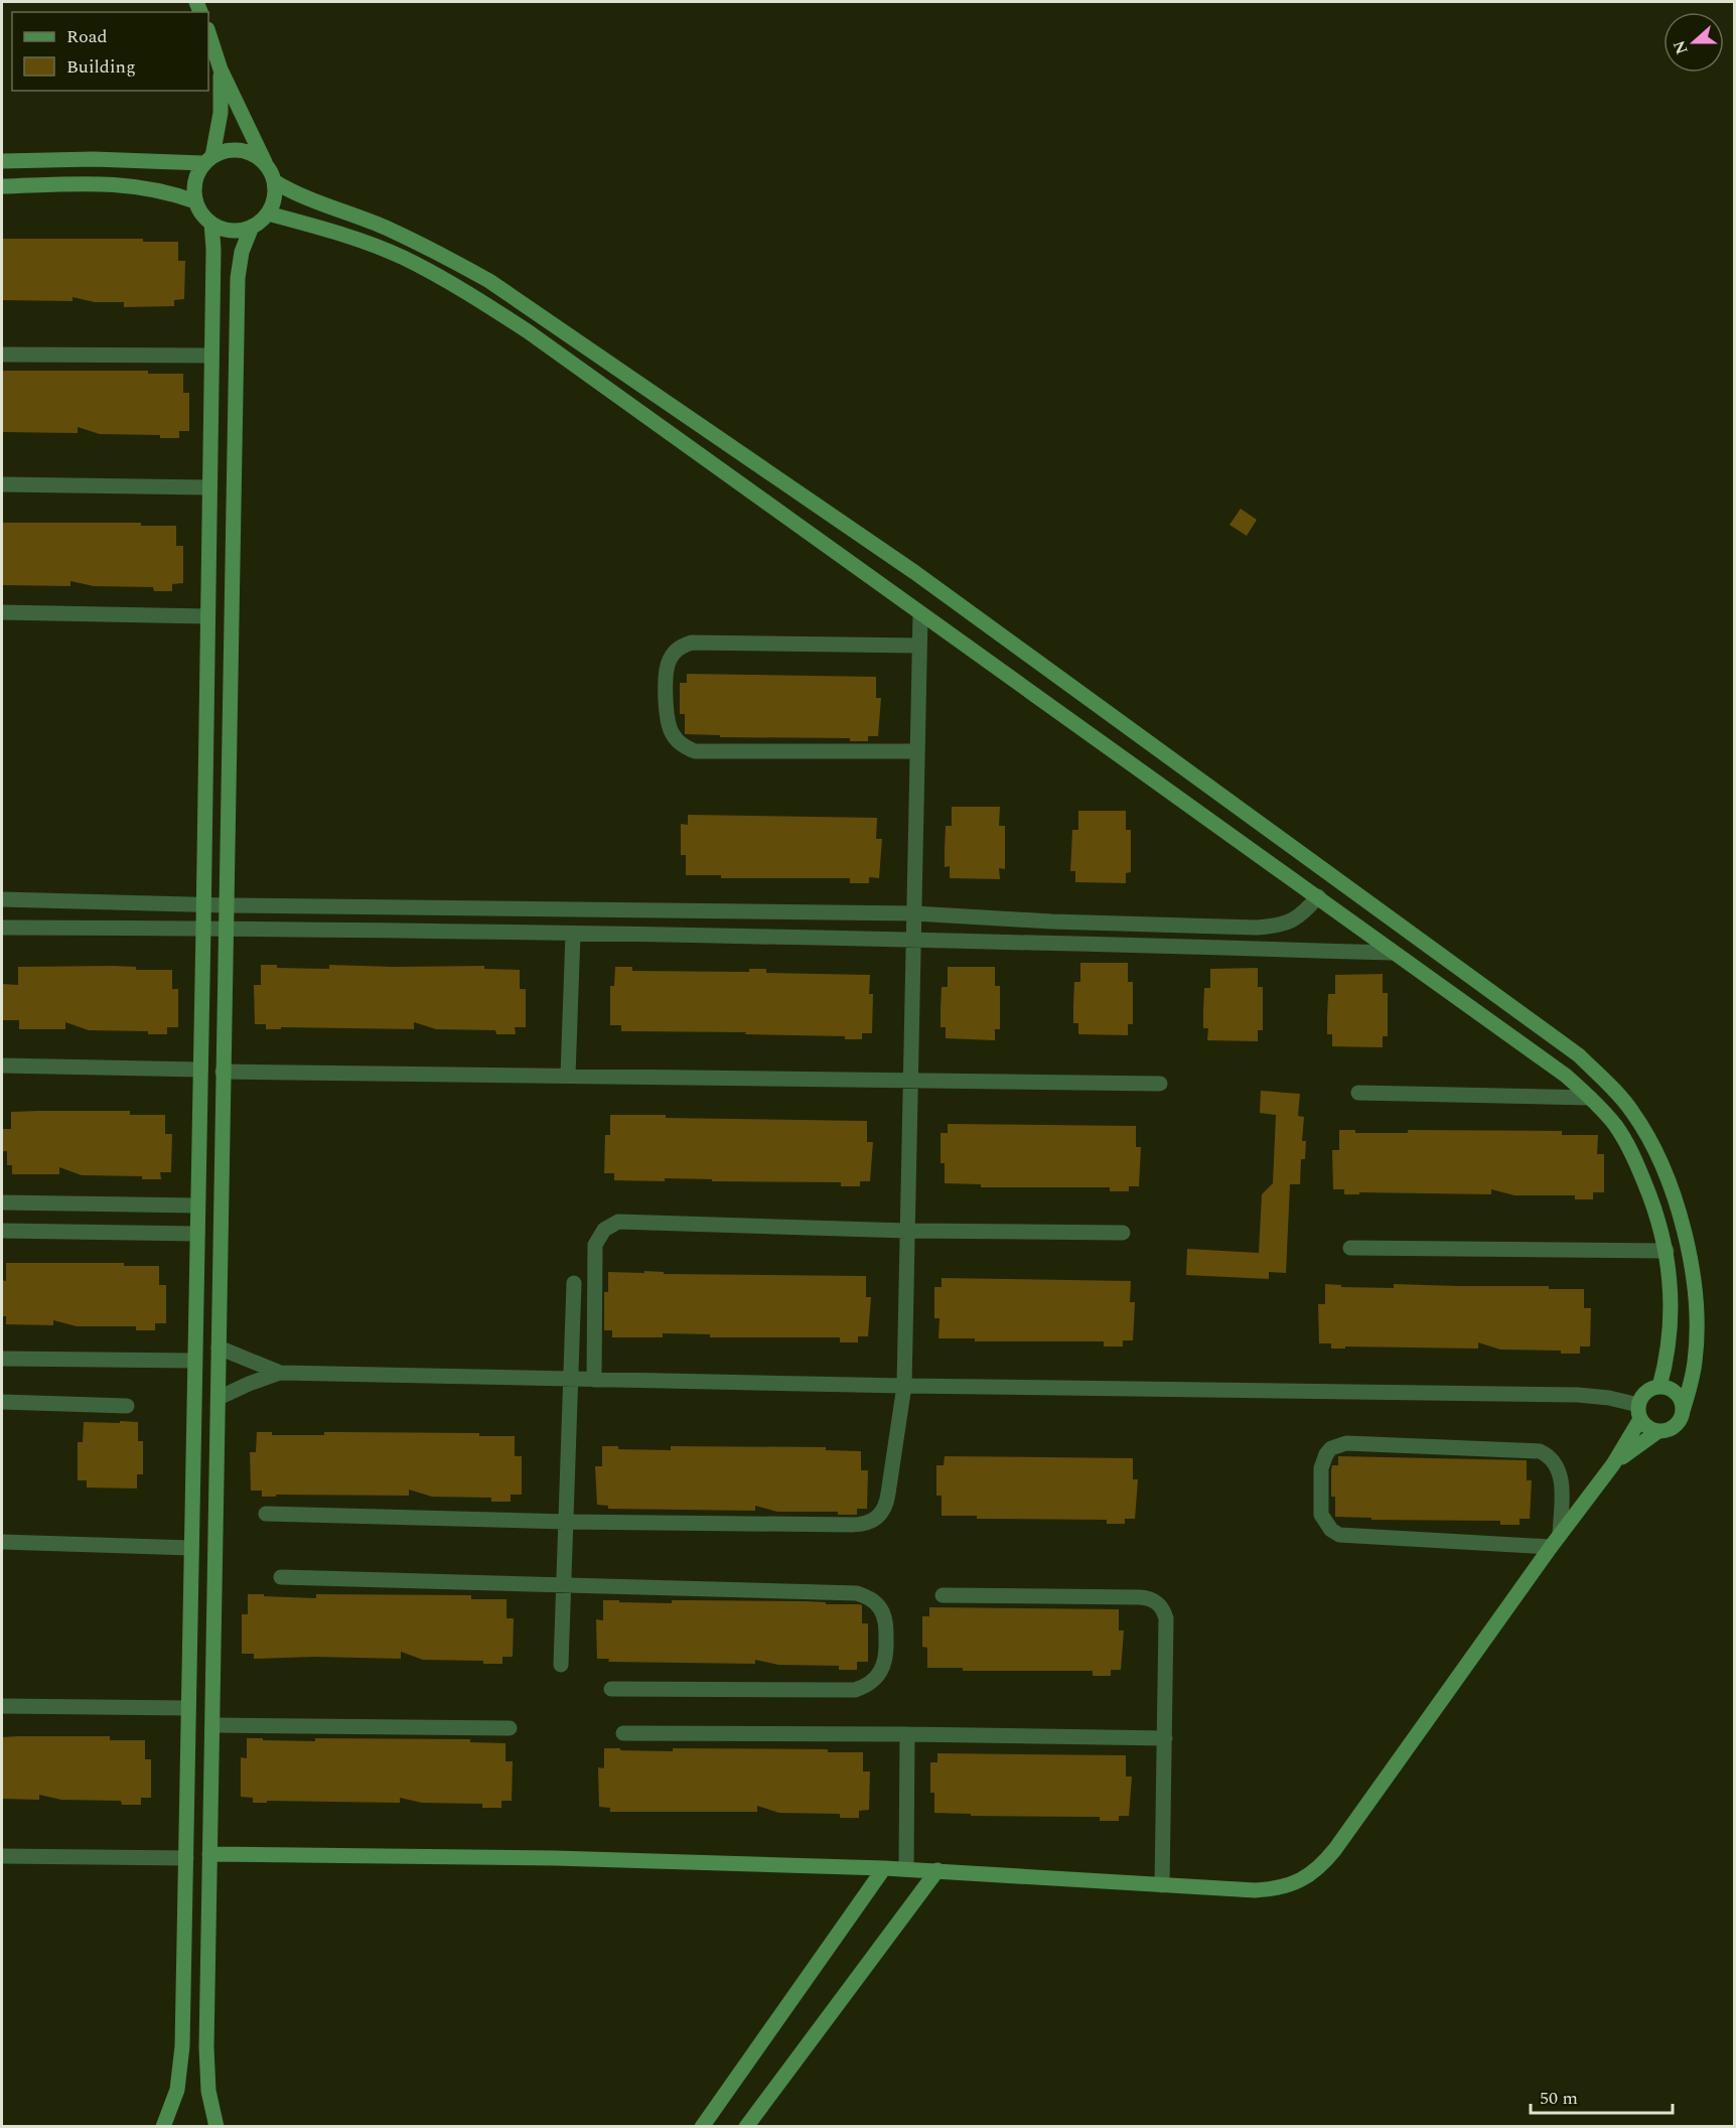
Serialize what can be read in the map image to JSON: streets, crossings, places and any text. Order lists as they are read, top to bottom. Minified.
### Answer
{"legend":["Road","Building"],"scale_bar":"50 m","north":"left"}
